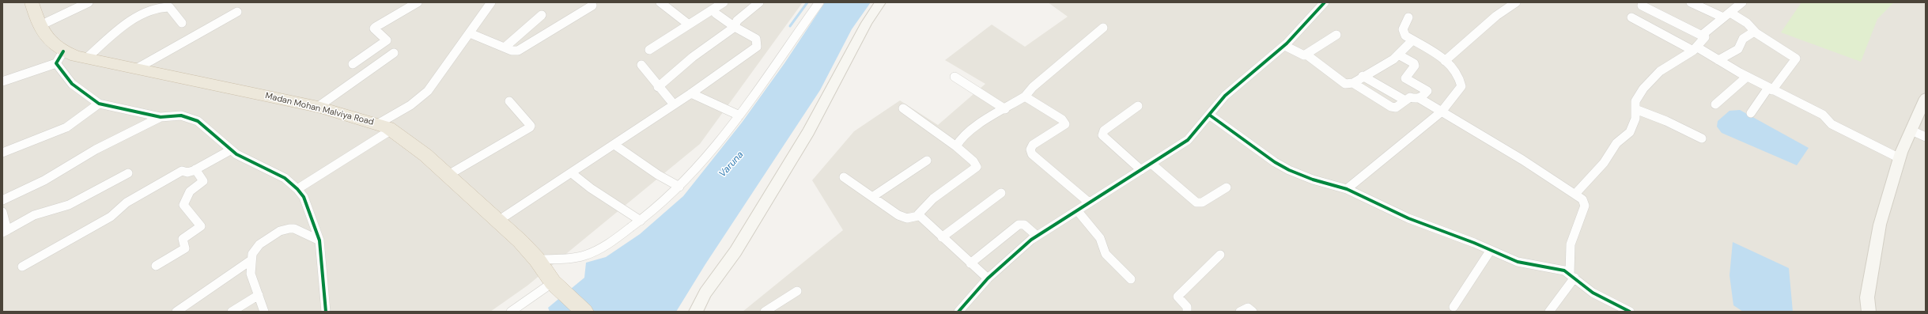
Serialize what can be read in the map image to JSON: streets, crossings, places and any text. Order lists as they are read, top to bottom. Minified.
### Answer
{"streets":{"highway":["Madan Mohan Malviya Road"]},"water":["Varuna"]}
